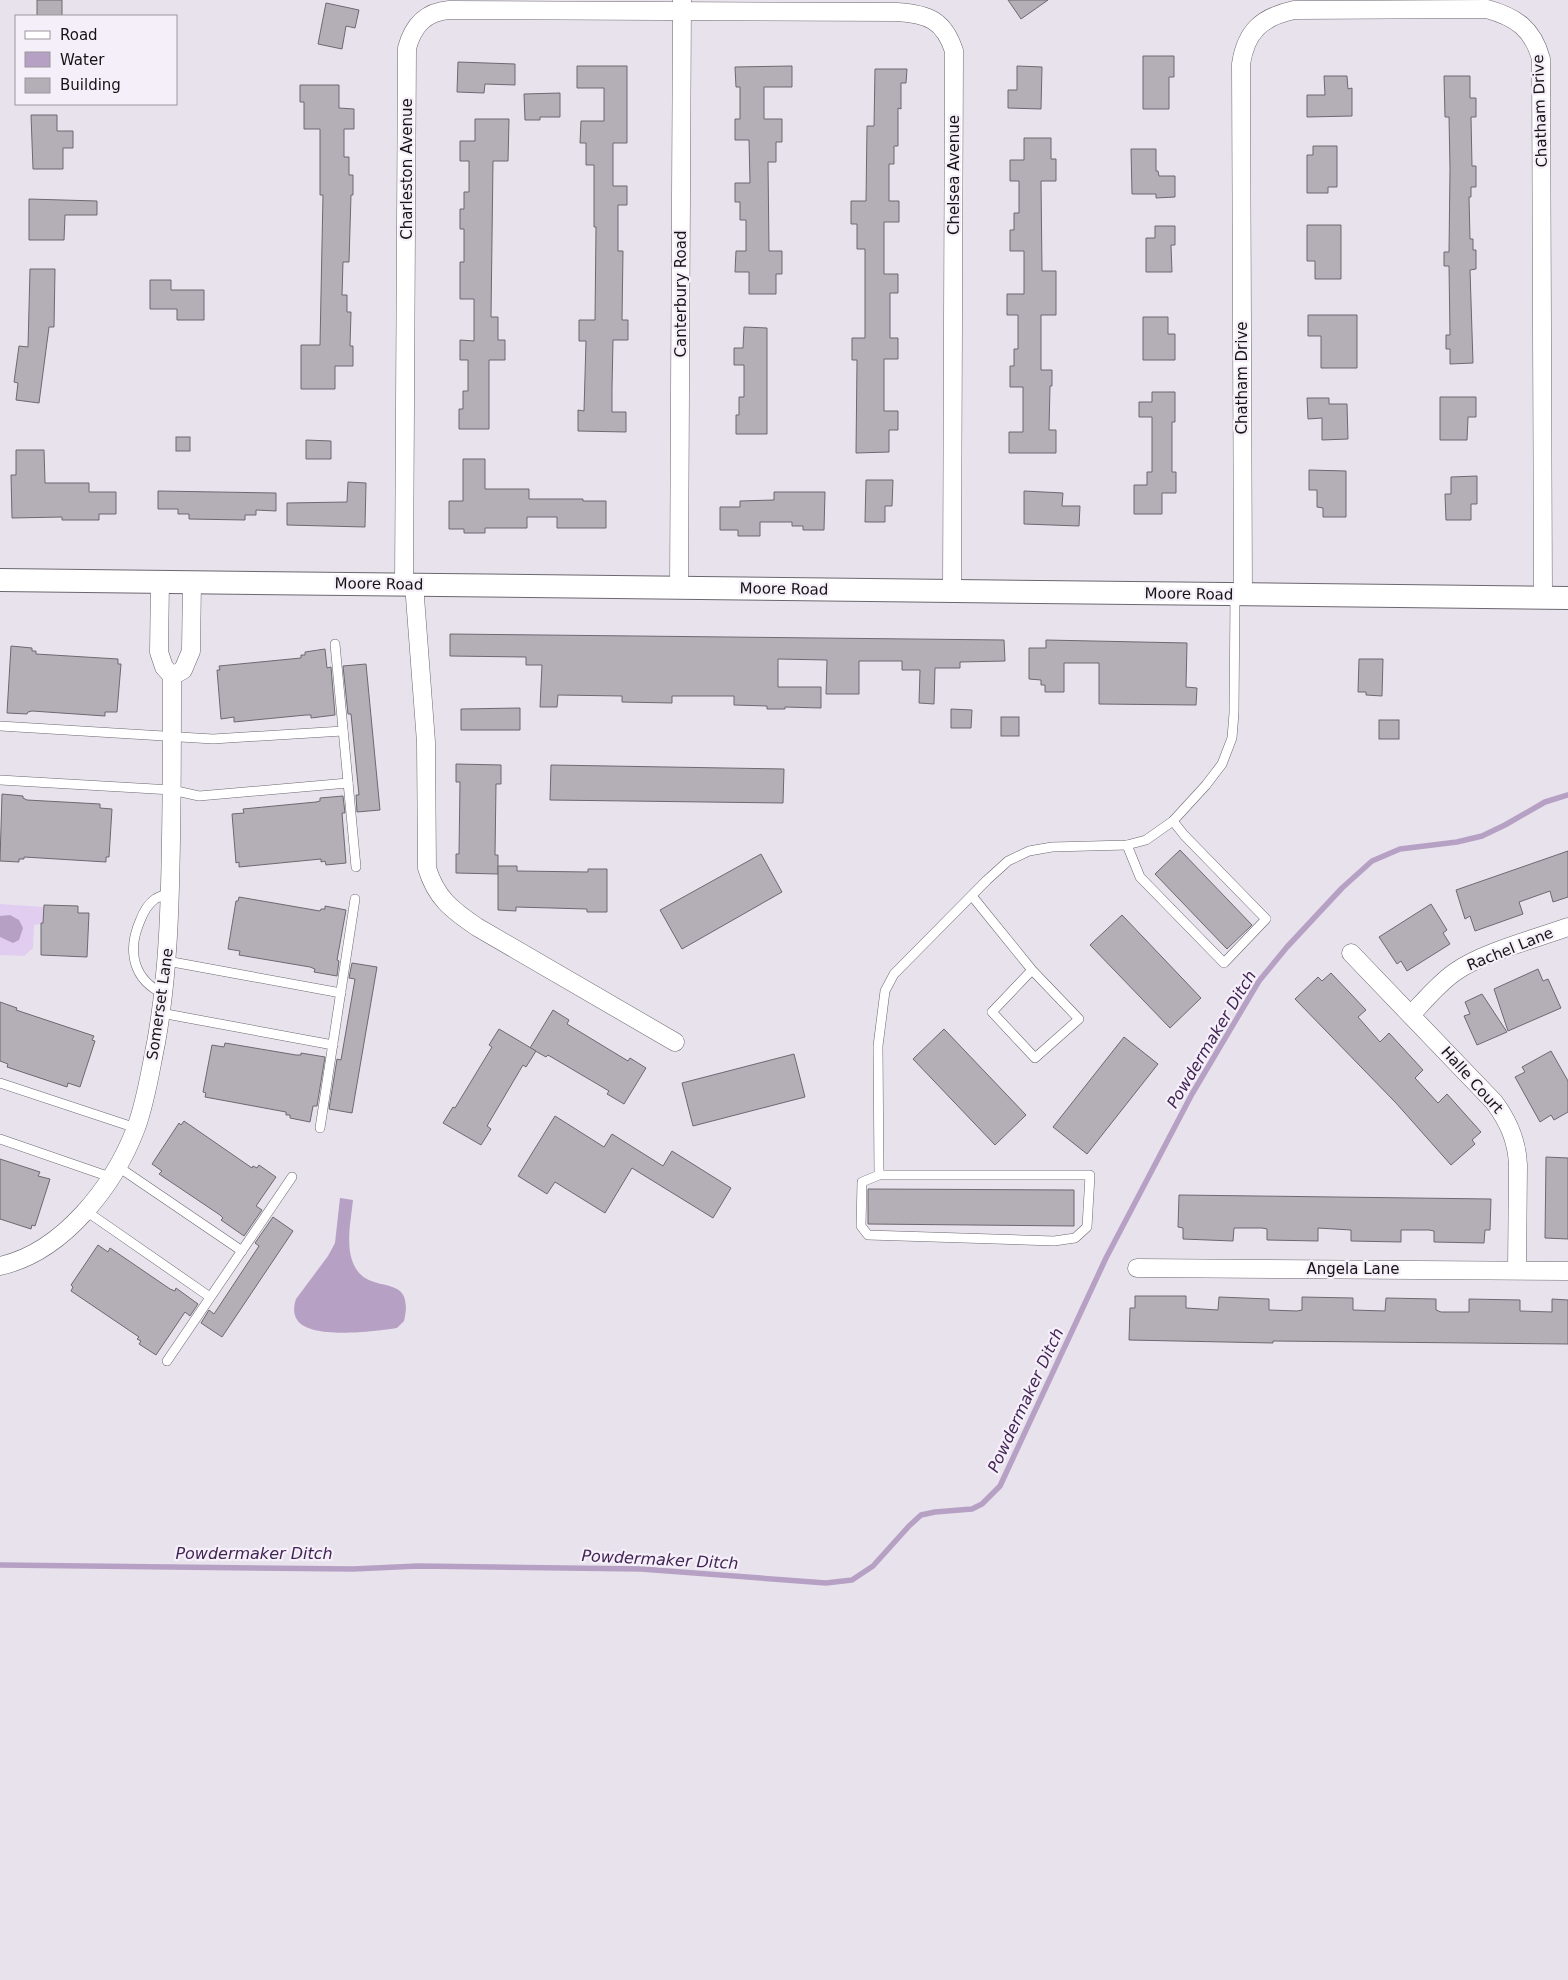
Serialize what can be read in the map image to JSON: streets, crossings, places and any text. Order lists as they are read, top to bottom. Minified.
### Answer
{"streets":{"street":["Chatham Drive","Charleston Avenue","Chelsea Avenue","Canterbury Road","Moore Road","Rachel Lane","Somerset Lane","Halle Court","Angela Lane"]},"crossings":[["Chatham Drive","Moore Road"],["Charleston Avenue","Chelsea Avenue"],["Charleston Avenue","Canterbury Road"],["Charleston Avenue","Moore Road"],["Chelsea Avenue","Canterbury Road"],["Chelsea Avenue","Moore Road"],["Canterbury Road","Moore Road"],["Moore Road","Somerset Lane"],["Rachel Lane","Halle Court"],["Halle Court","Angela Lane"]],"water":["Powdermaker Ditch"],"legend":["Road","Water","Building"]}
